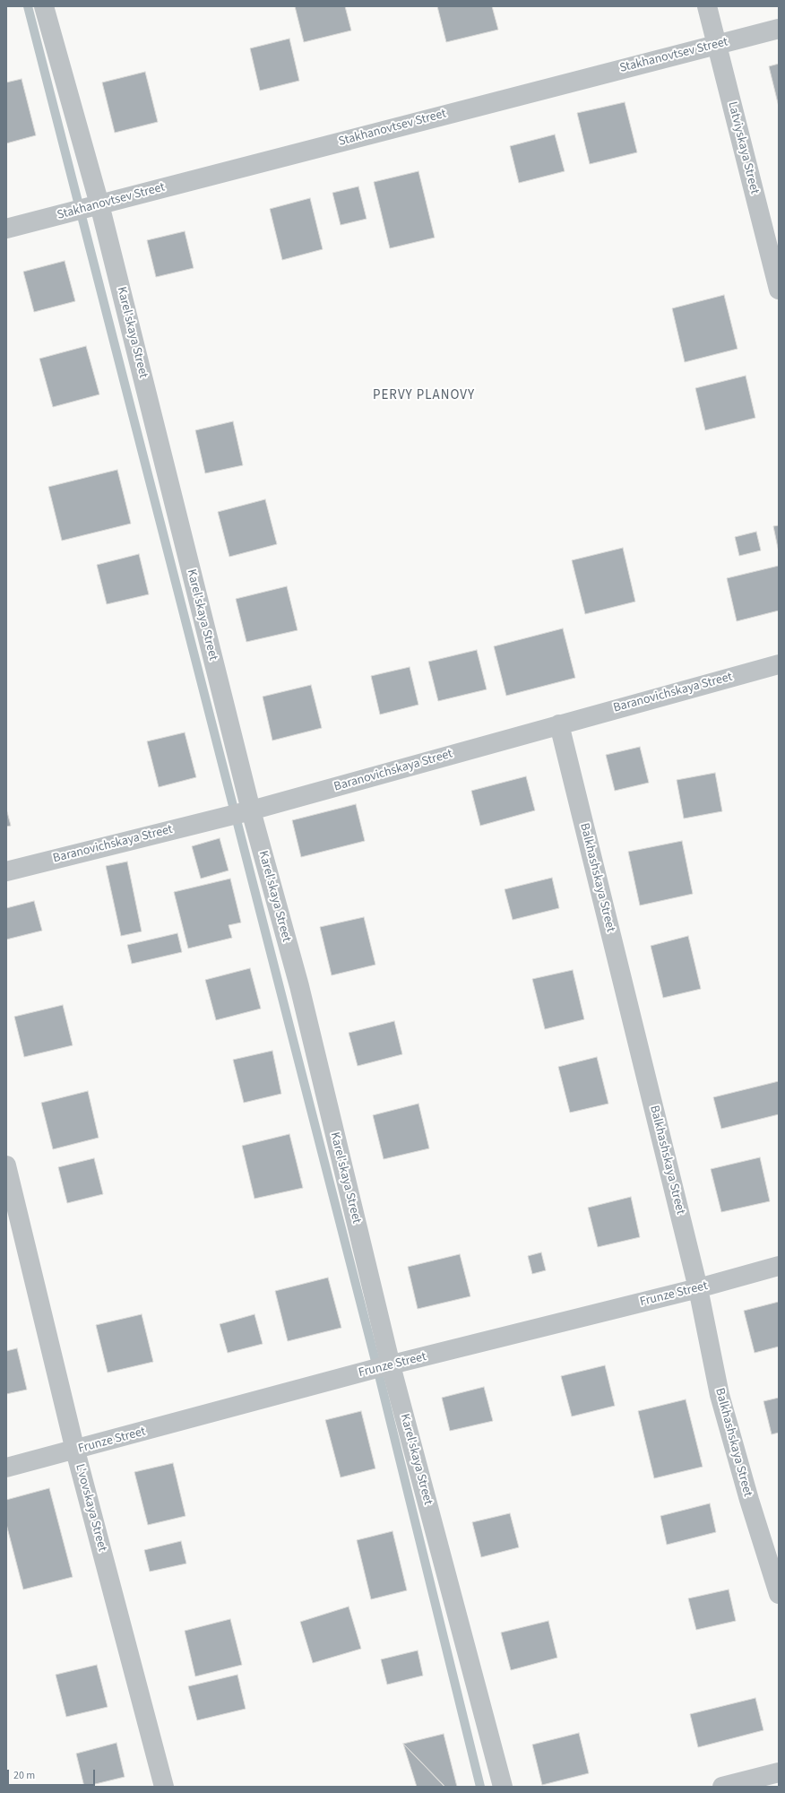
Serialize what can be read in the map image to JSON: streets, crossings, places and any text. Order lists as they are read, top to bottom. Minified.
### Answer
{"streets":{"street":["Stakhanovtsev Street","Latviyskaya Street","Karel'skaya Street","Baranovichskaya Street","Balkhashskaya Street","Frunze Street","L'vovskaya Street"]},"crossings":[["Stakhanovtsev Street","Latviyskaya Street"],["Stakhanovtsev Street","Karel'skaya Street"],["Karel'skaya Street","Baranovichskaya Street"],["Karel'skaya Street","Frunze Street"],["Baranovichskaya Street","Balkhashskaya Street"],["Balkhashskaya Street","Frunze Street"],["Frunze Street","L'vovskaya Street"]],"districts":["PERVY PLANOVY"],"scale_bar":"20 m"}
